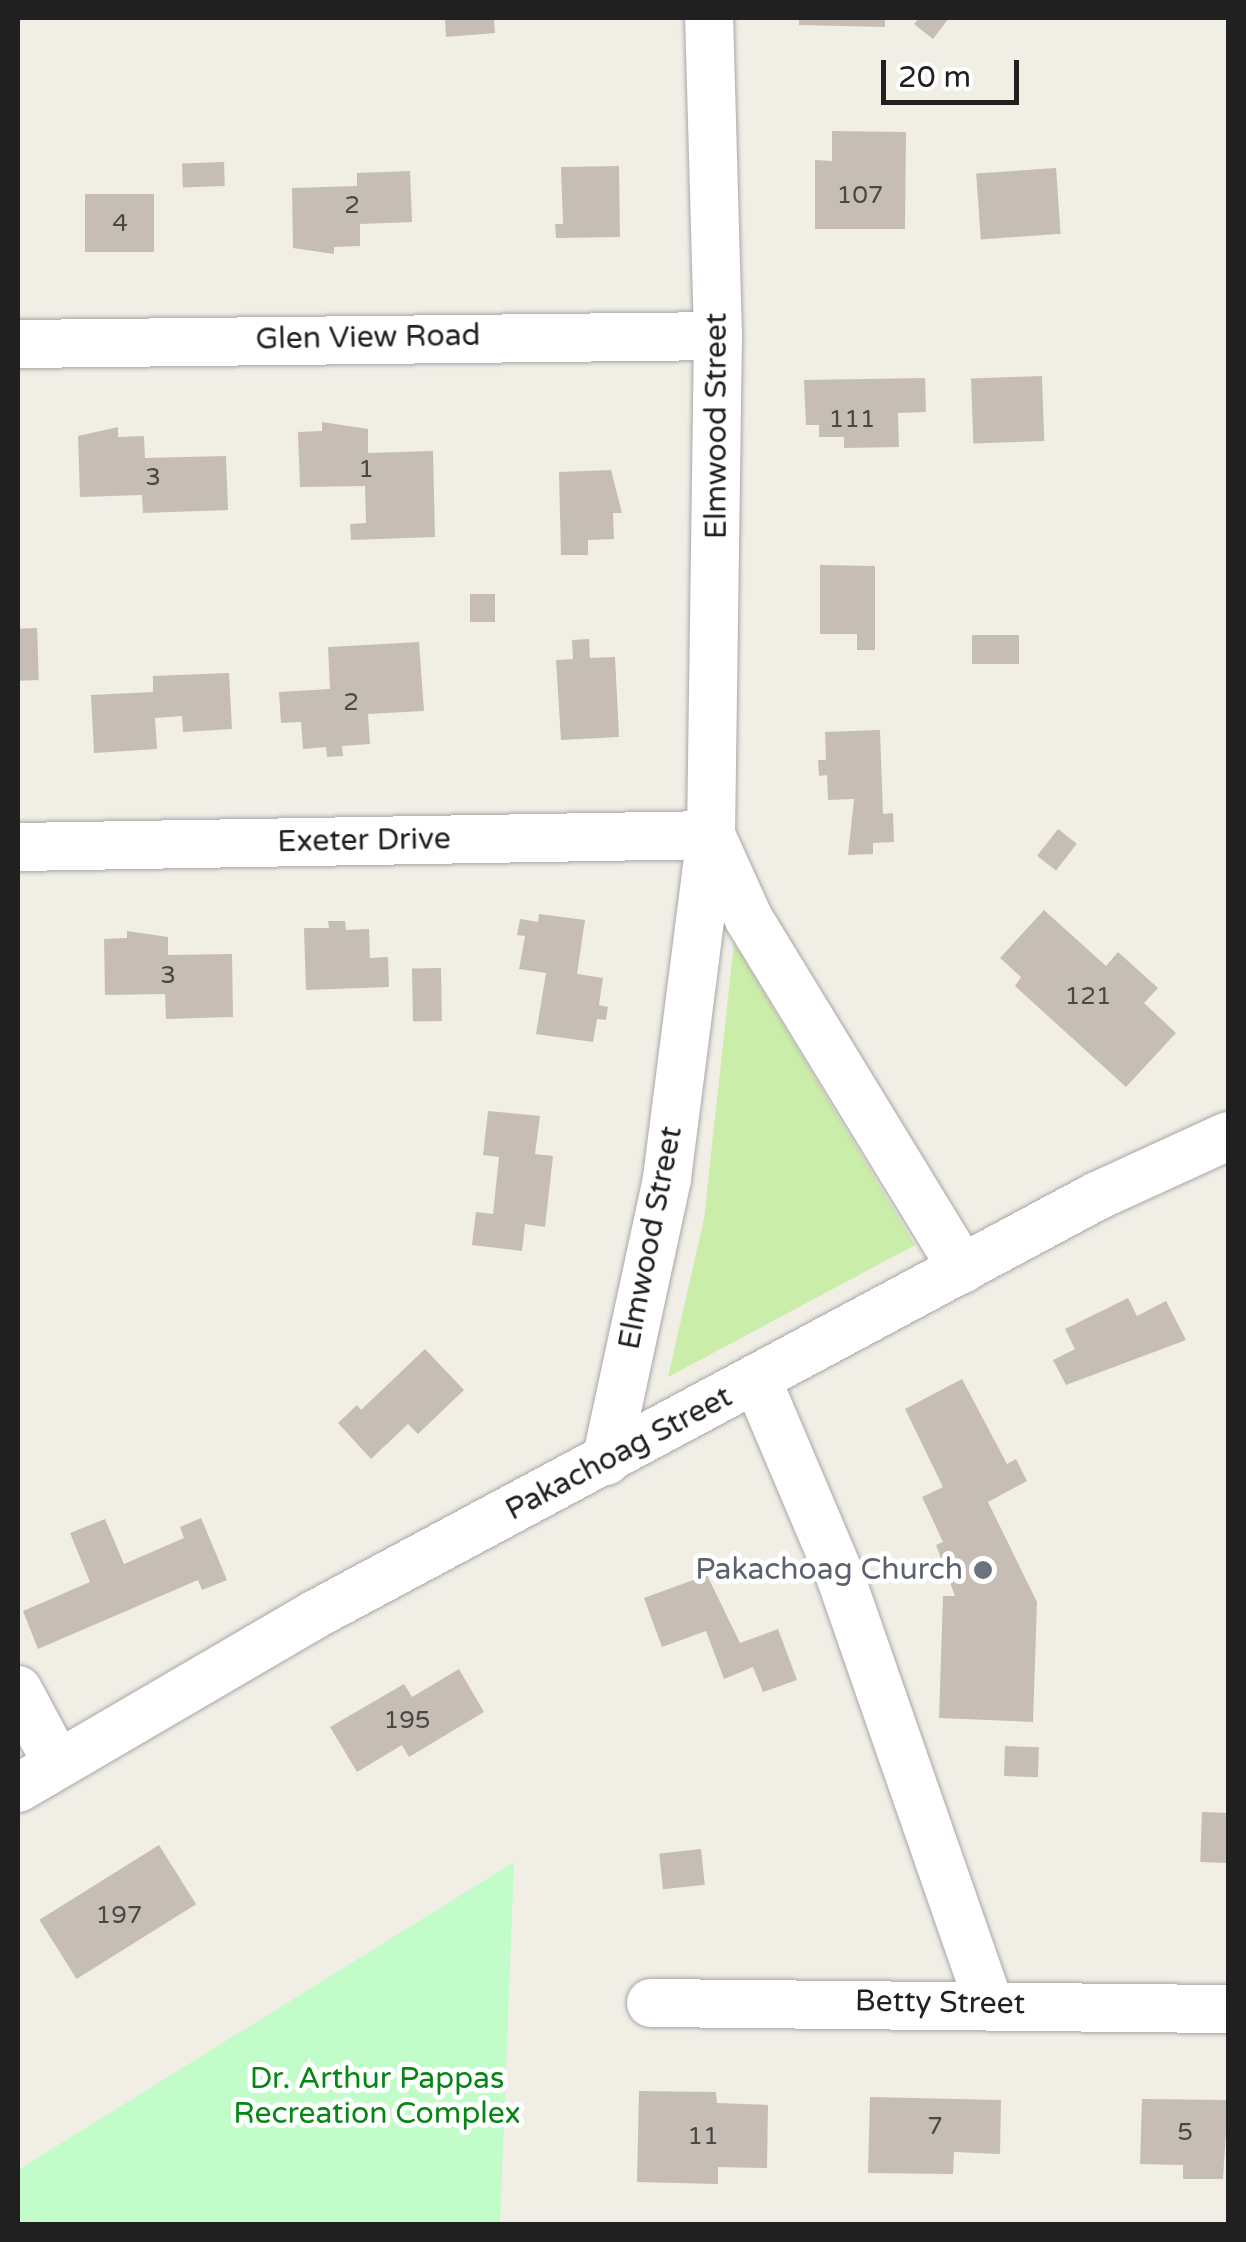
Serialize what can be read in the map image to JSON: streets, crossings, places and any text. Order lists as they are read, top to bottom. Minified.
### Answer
{"streets":{"street":["Glen View Road","Elmwood Street","Exeter Drive","Pakachoag Street","Betty Street"]},"crossings":[["Glen View Road","Elmwood Street"],["Elmwood Street","Exeter Drive"],["Elmwood Street","Pakachoag Street"]],"parks":["Dr. Arthur Pappas Recreation Complex"],"places":["Pakachoag Church"],"house_numbers":["107","2","4","111","1","3","2","3","121","195","197","7","5","11"],"scale_bar":"20 m"}
